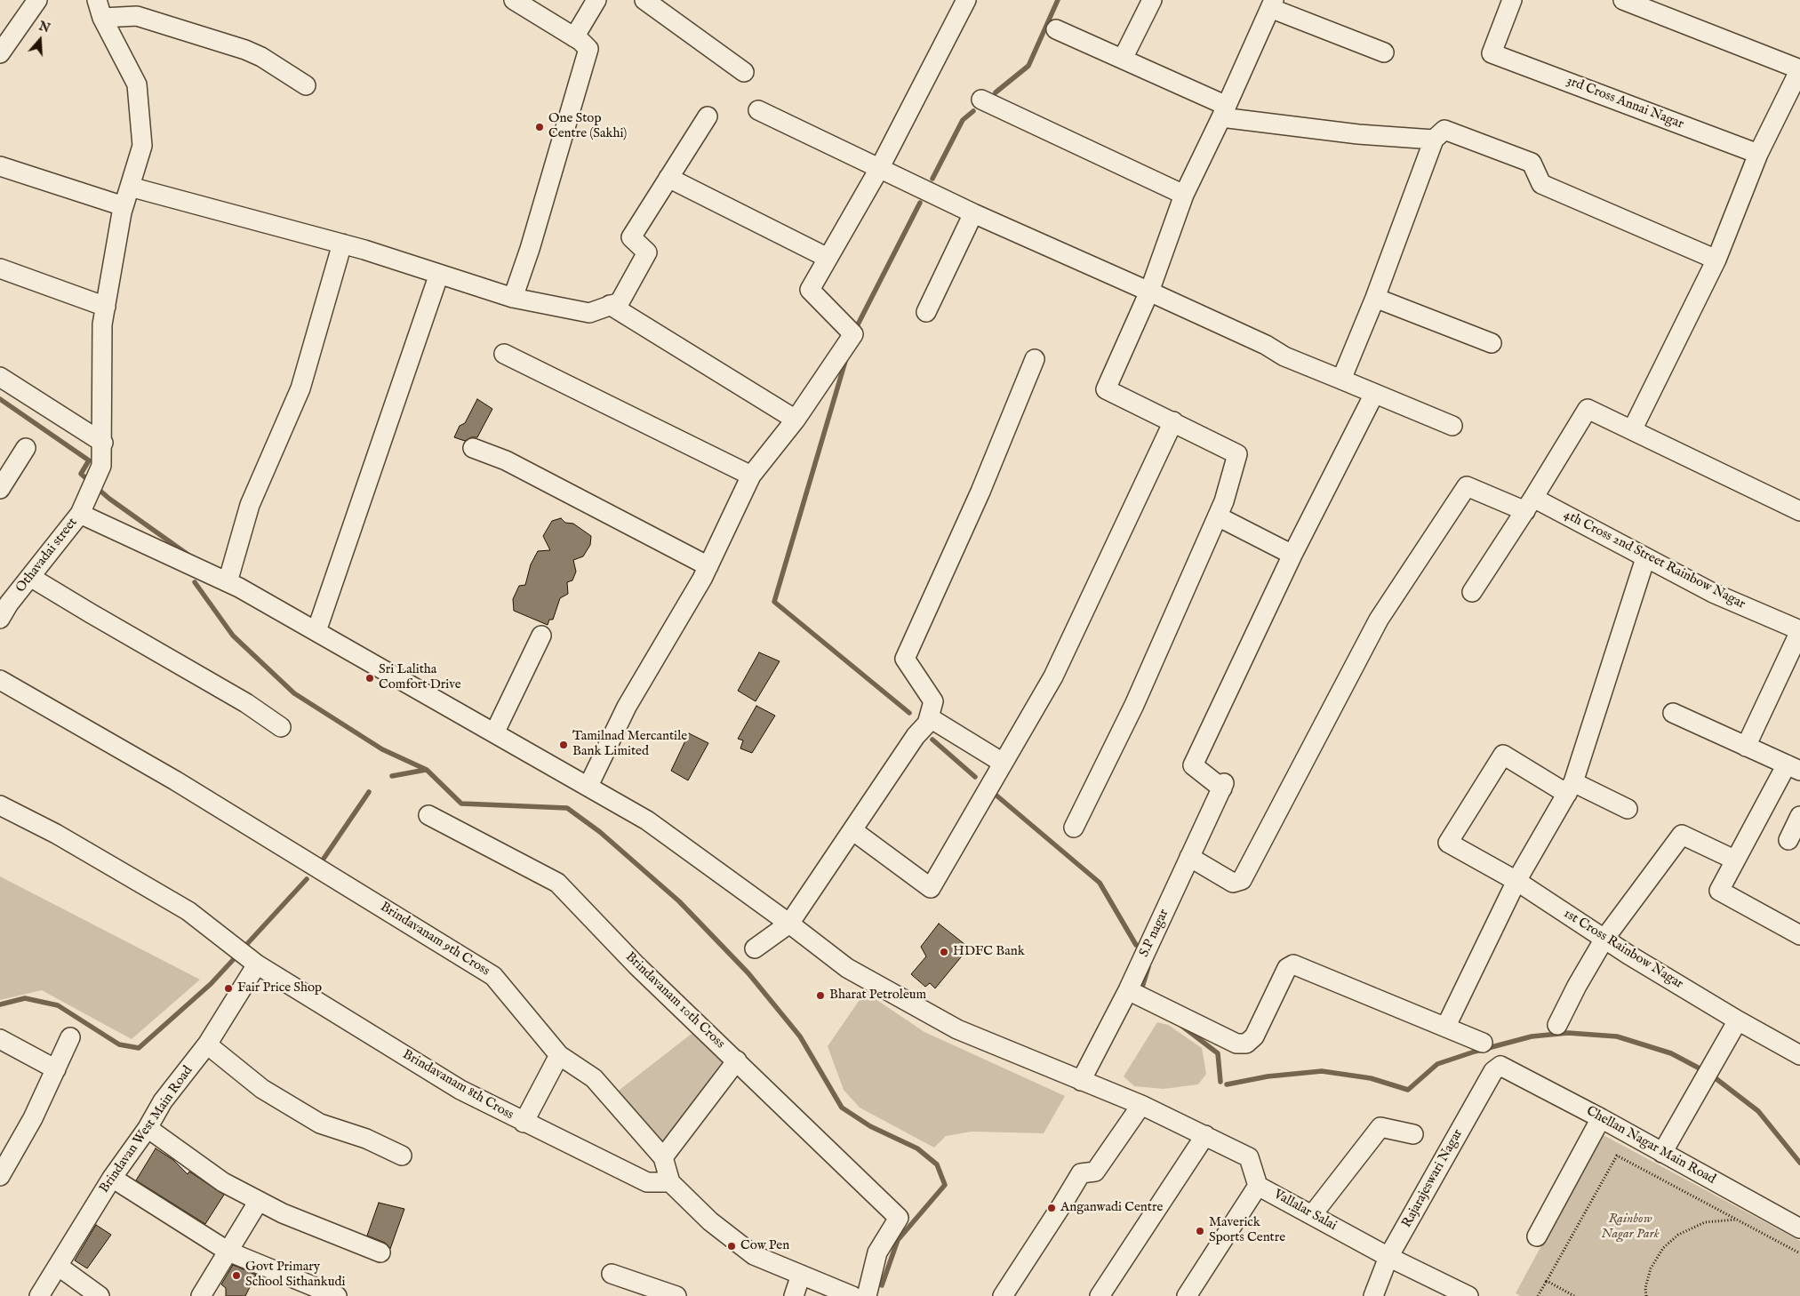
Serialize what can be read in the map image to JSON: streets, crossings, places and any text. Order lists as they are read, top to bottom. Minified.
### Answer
{"streets":{"street":["3rd Cross Annai Nagar","Othavadai street","4th Cross 2nd Street Rainbow Nagar","S.P nagar","Brindavanam 9th Cross","1st Cross Rainbow Nagar","Brindavanam 10th Cross","Brindavanam 8th Cross","Brindavan West Main Road","Chellan Nagar Main Road","Rajarajeswari Nagar","Vallalar Salai"]},"crossings":[["4th Cross 2nd Street Rainbow Nagar","S.P nagar"],["Brindavanam 9th Cross","Brindavanam 8th Cross"],["Brindavanam 8th Cross","Brindavan West Main Road"],["Chellan Nagar Main Road","Rajarajeswari Nagar"],["Rajarajeswari Nagar","Vallalar Salai"]],"parks":["Rainbow Nagar Park"],"places":["One Stop Centre (Sakhi)","Sri Lalitha Comfort Drive","Tamilnad Mercantile Bank Limited","HDFC Bank","Fair Price Shop","Bharat Petroleum","Anganwadi Centre","Maverick Sports Centre","Cow Pen","Govt Primary School Sithankudi"],"north":"top"}
